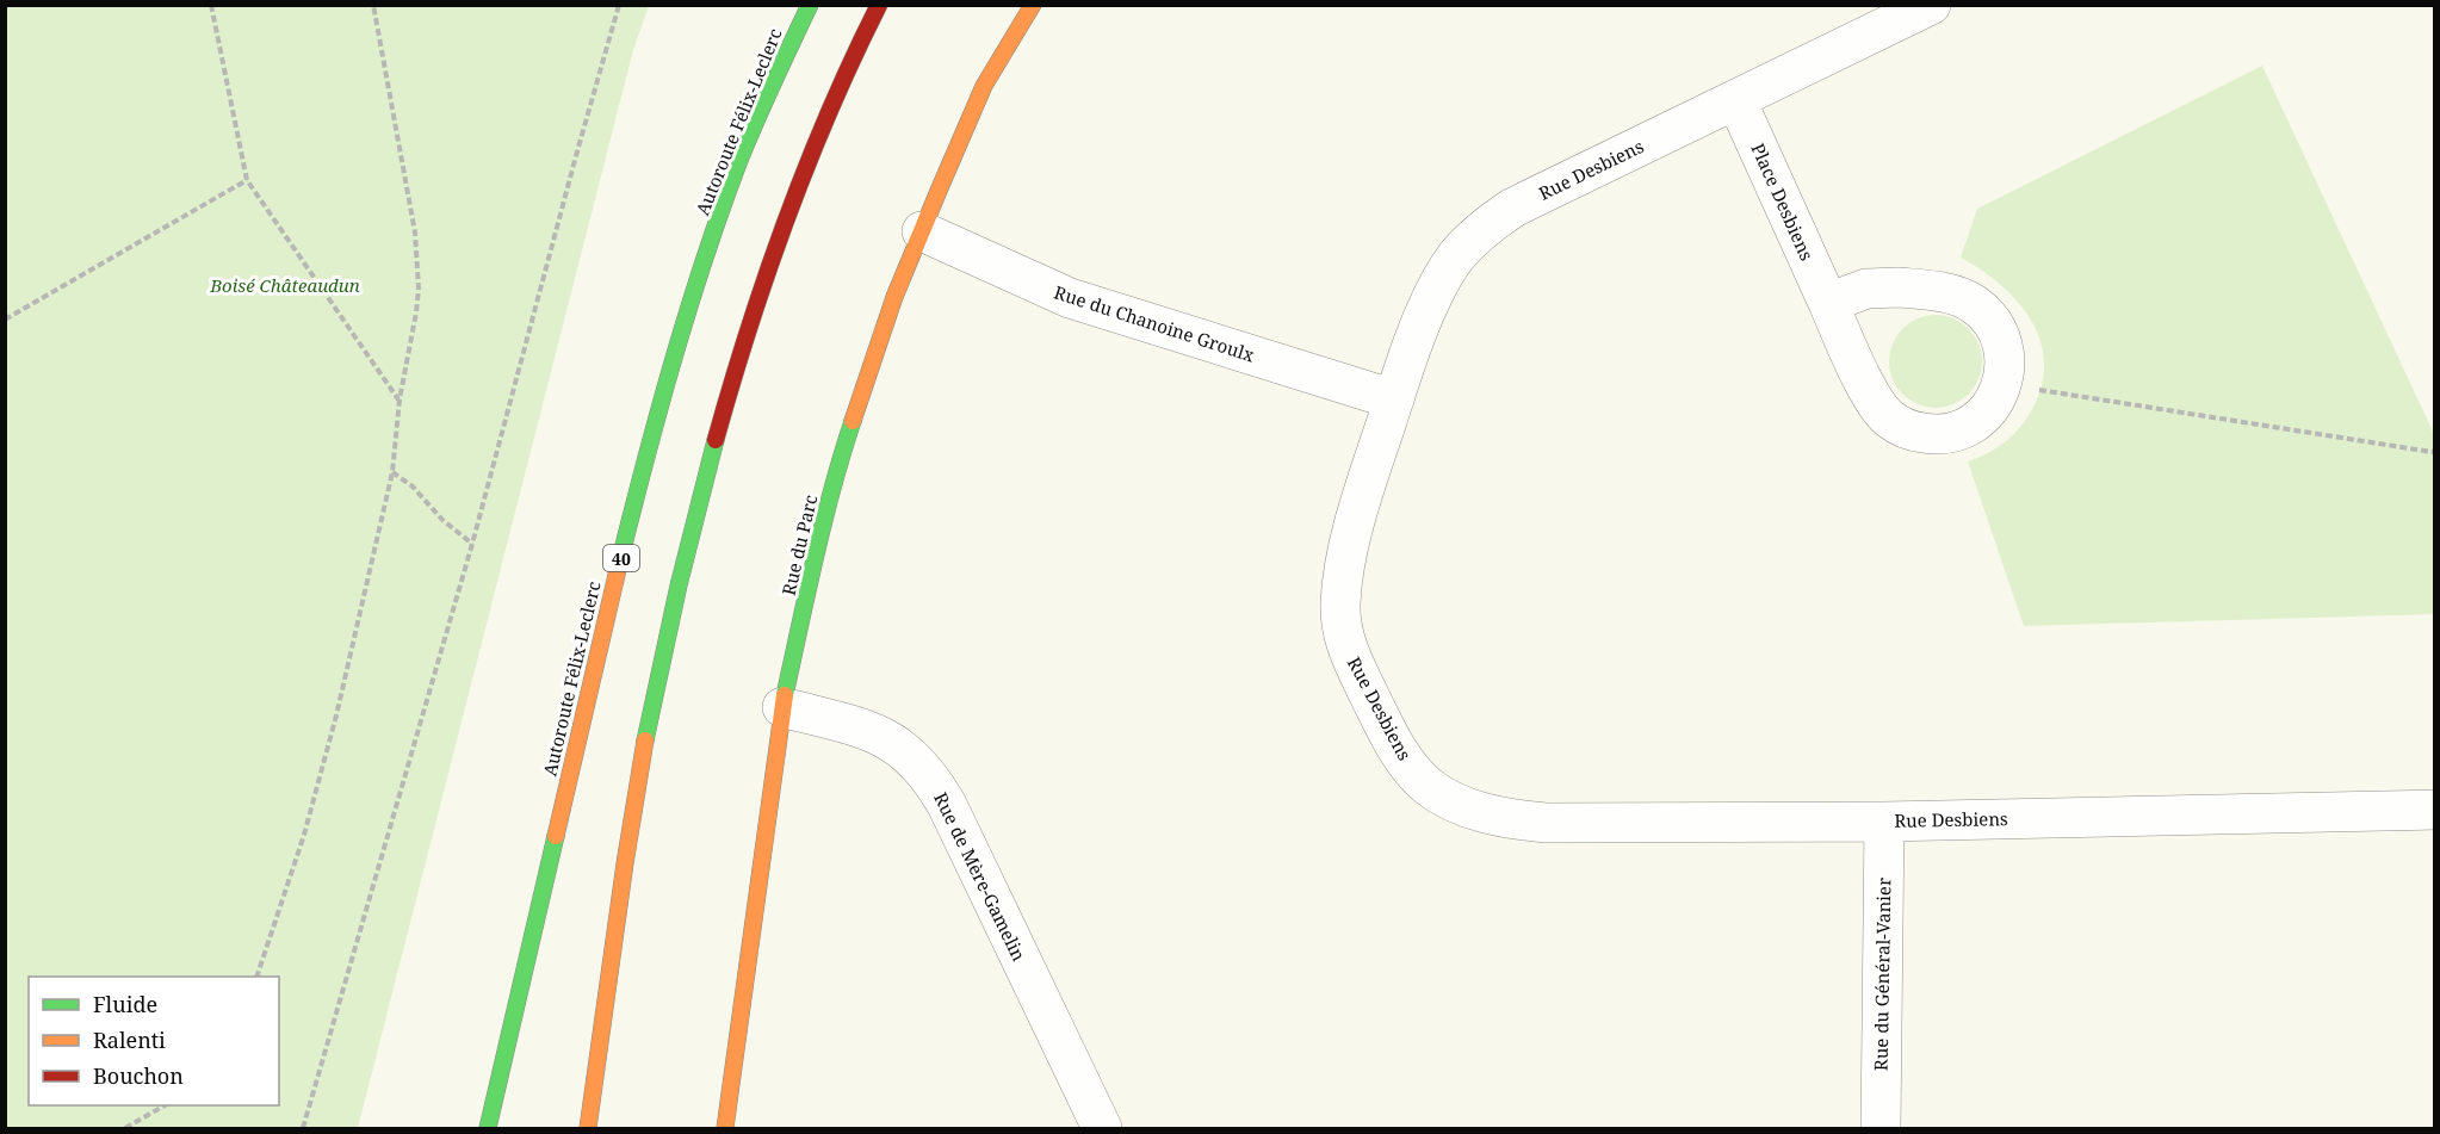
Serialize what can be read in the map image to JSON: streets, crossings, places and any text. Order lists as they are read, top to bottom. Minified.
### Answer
{"streets":{"main road":["Autoroute Félix-Leclerc","Rue du Parc","40"],"street":["Rue Desbiens","Place Desbiens","Rue du Chanoine Groulx","Rue de Mère-Gamelin","Rue du Général-Vanier"]},"crossings":[["Rue Desbiens","Place Desbiens"],["Rue Desbiens","Rue du Chanoine Groulx"],["Rue Desbiens","Rue du Général-Vanier"],["Rue du Chanoine Groulx","Rue du Parc"],["Rue du Parc","Rue de Mère-Gamelin"]],"parks":["Boisé Châteaudun"],"legend":["Fluide","Ralenti","Bouchon"]}
